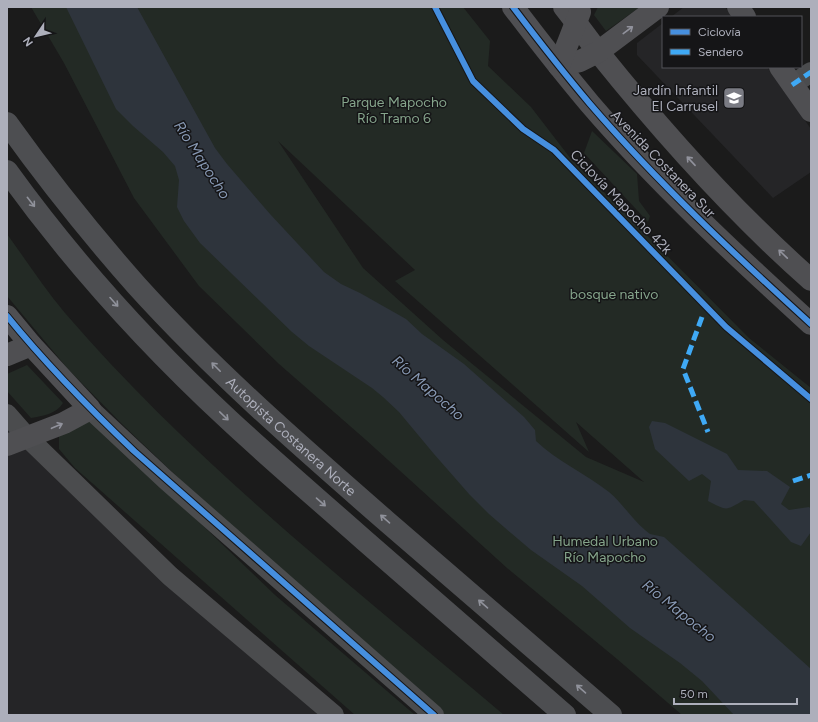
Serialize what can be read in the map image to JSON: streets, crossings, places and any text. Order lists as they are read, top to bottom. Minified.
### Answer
{"streets":{"highway":["Autopista Costanera Norte"],"street":["Avenida Costanera Sur"],"cycle path":["Ciclovía Mapocho 42k"]},"water":["Río Mapocho"],"parks":["Parque Mapocho Río Tramo 6","bosque nativo","Humedal Urbano Río Mapocho"],"places":{"school or university":["Jardín Infantil El Carrusel"]},"legend":["Ciclovía","Sendero"],"scale_bar":"50 m","north":"bottom left"}
